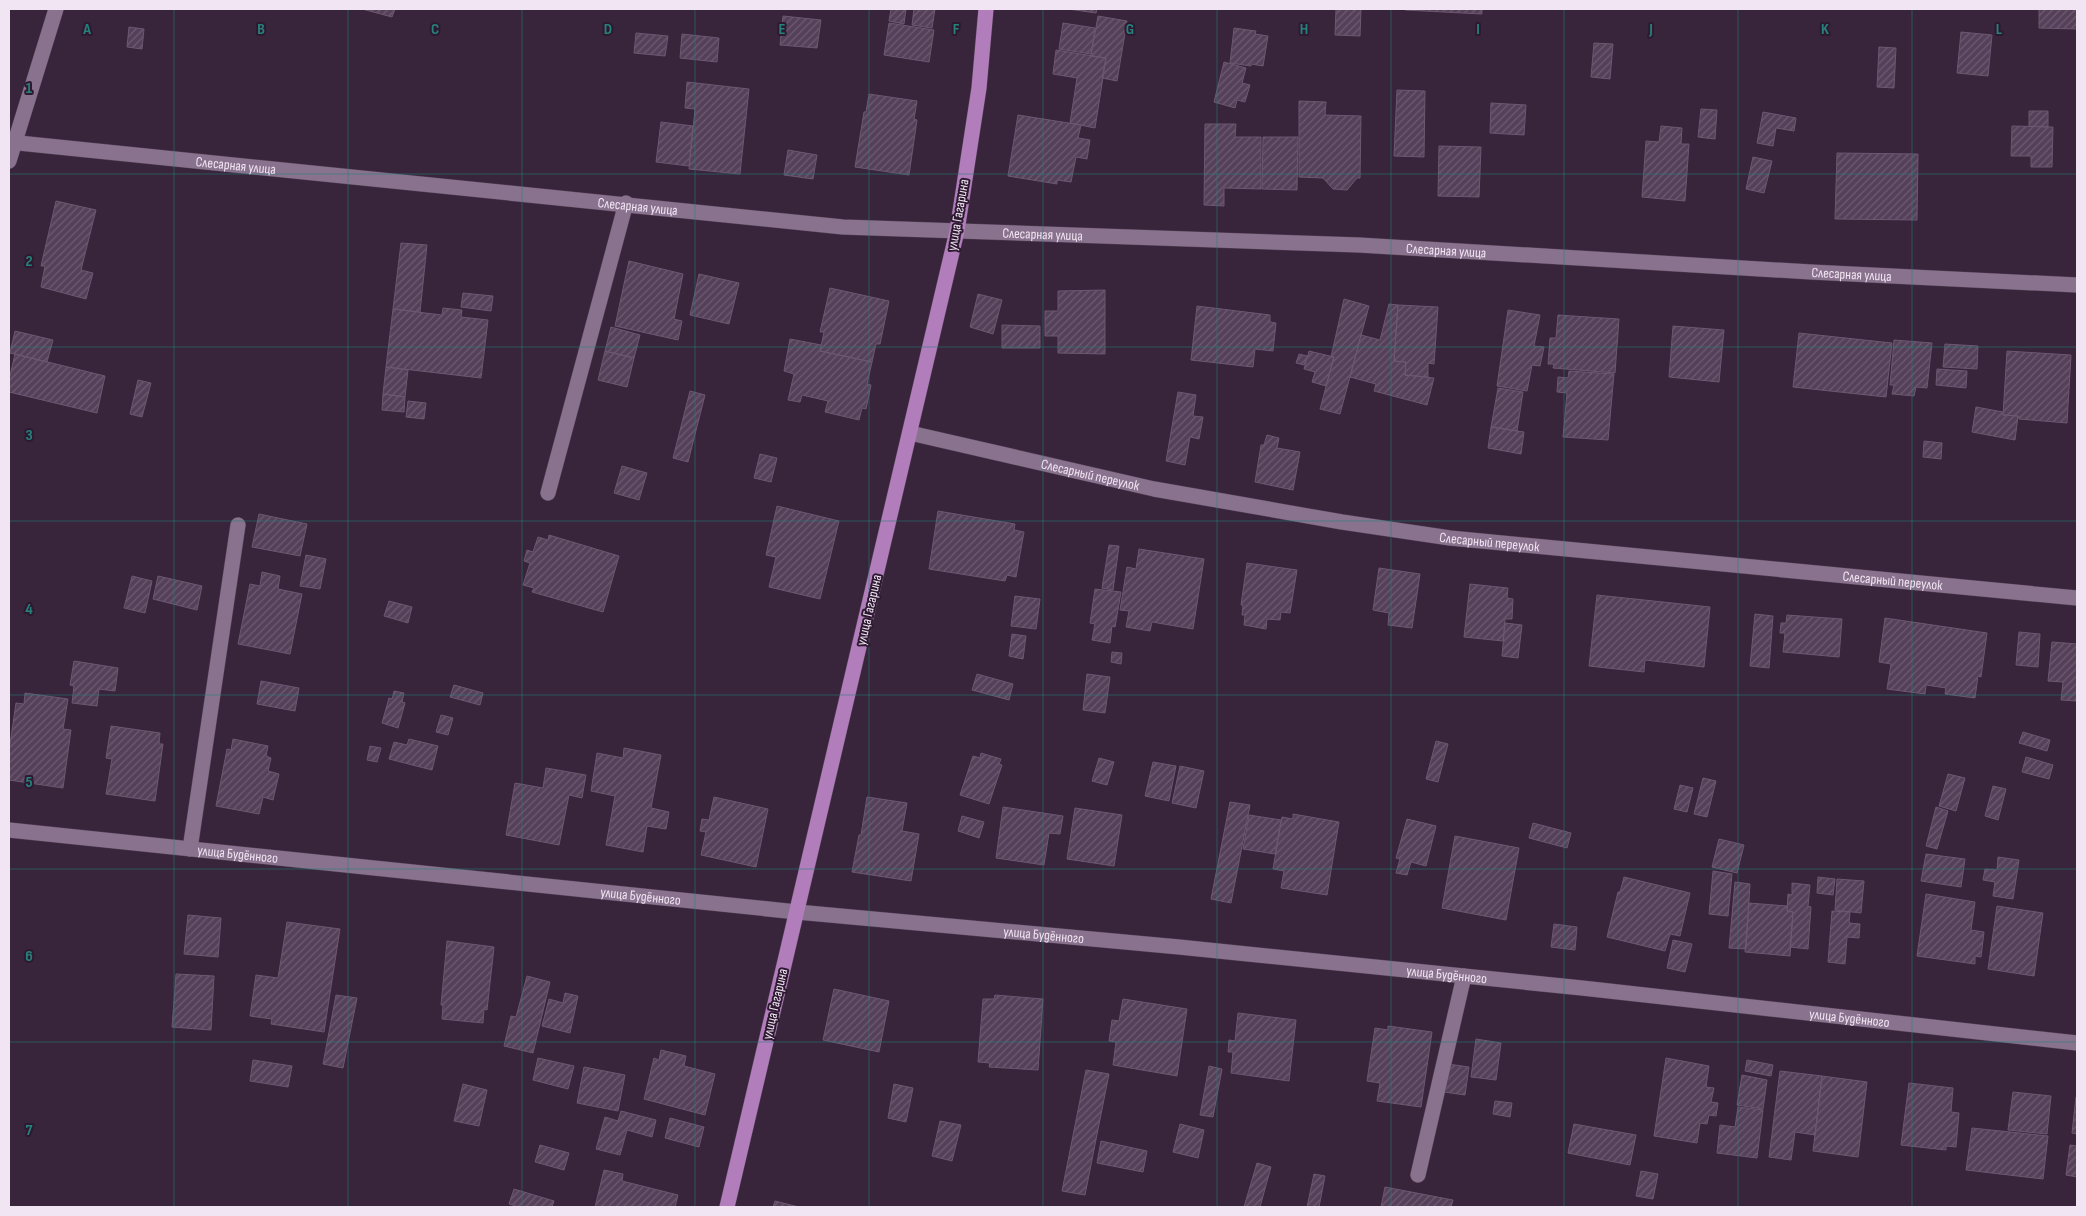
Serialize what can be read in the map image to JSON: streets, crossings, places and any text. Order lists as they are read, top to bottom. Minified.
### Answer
{"streets":{"main road":["улица Гагарина"],"street":["Слесарная улица","Слесарный переулок","улица Будённого"]},"crossings":[["Слесарная улица","улица Гагарина"],["улица Гагарина","Слесарный переулок"],["улица Гагарина","улица Будённого"]],"grid":{"columns":["A","B","C","D","E","F","G","H","I","J","K","L"],"rows":["1","2","3","4","5","6","7"]}}
